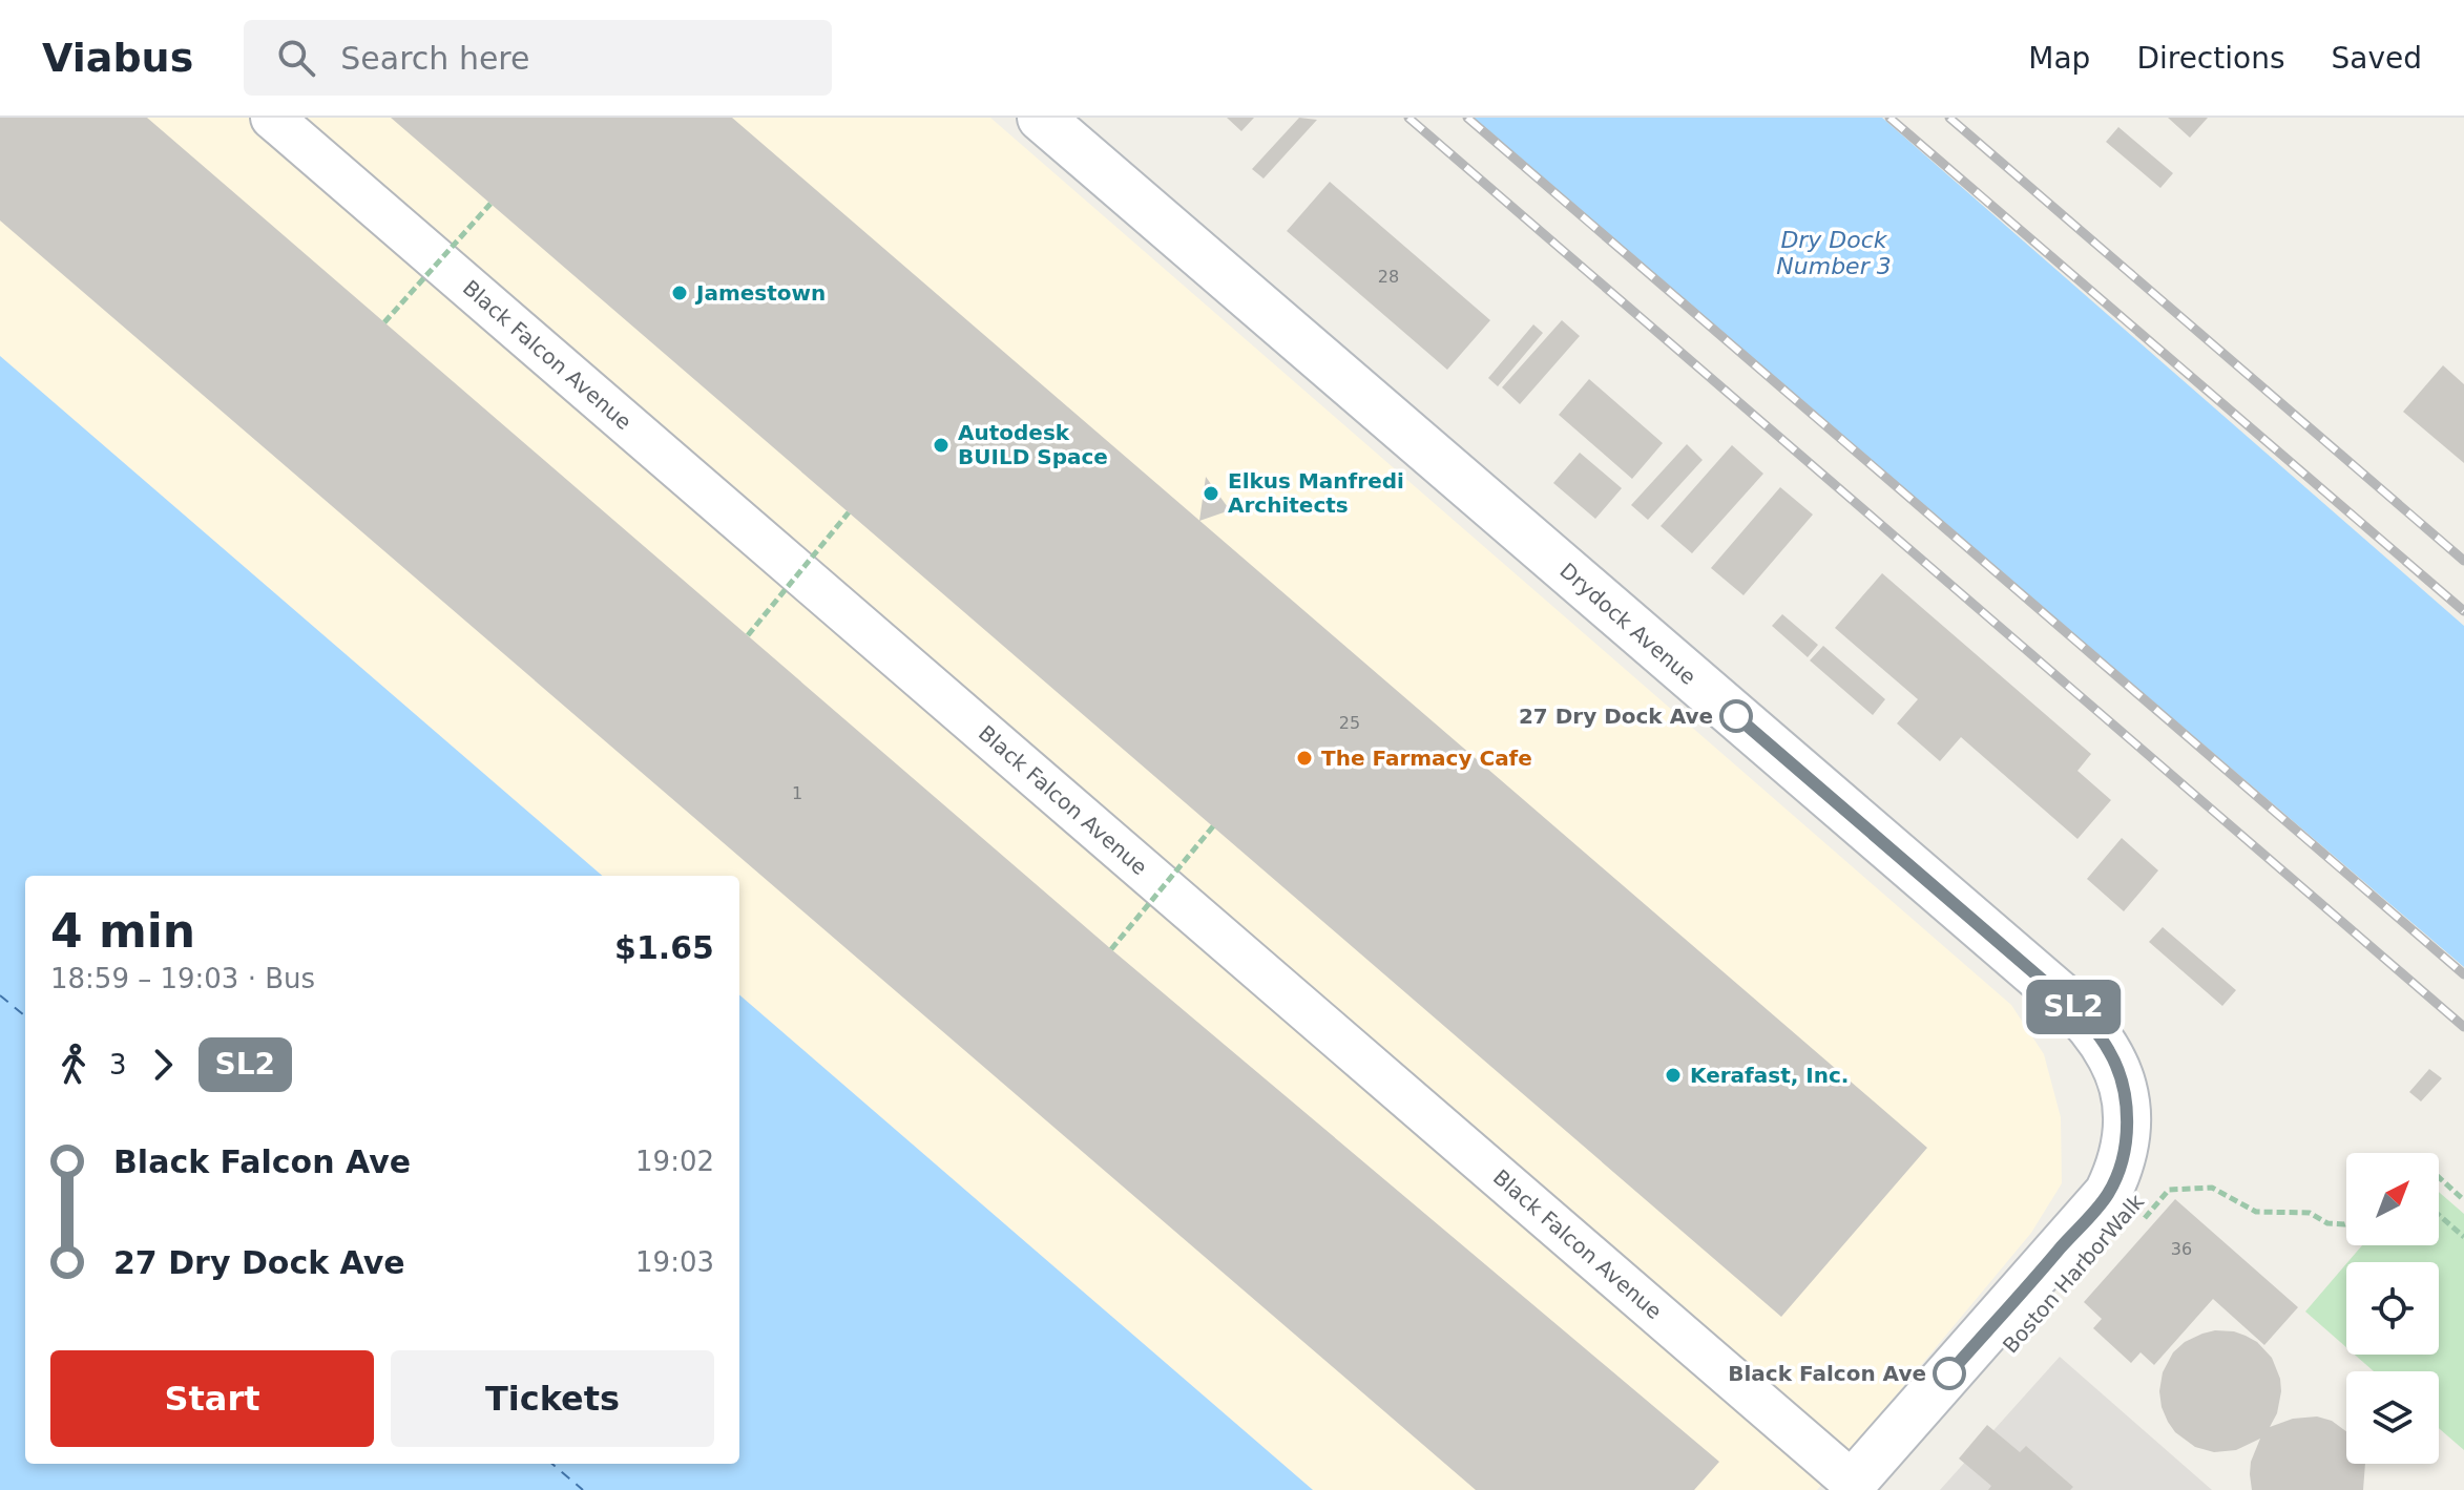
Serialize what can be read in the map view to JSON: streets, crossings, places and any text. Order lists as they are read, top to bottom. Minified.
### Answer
{"streets":{"street":["Black Falcon Avenue","Drydock Avenue"],"path":["Boston HarborWalk"]},"crossings":[["Black Falcon Avenue","Drydock Avenue"]],"water":["Dry Dock Number 3"],"places":["Jamestown","Autodesk BUILD Space","Elkus Manfredi Architects","27 Dry Dock Ave","The Farmacy Cafe","Kerafast, Inc.","Black Falcon Ave"],"lines":["bus line SL2"],"house_numbers":["28","25","1","36"],"north":"top right","page":{"header":"Viabus","search":"Search here","nav":["Map","Directions","Saved"],"on_map":"SL2","heading":["4 min","18:59 – 19:03 · Bus","$1.65"],"legs":["3","SL2"],"list":[{"name":"Black Falcon Ave","value":"19:02"},{"name":"27 Dry Dock Ave","value":"19:03"}],"buttons":["Start","Tickets"]}}
